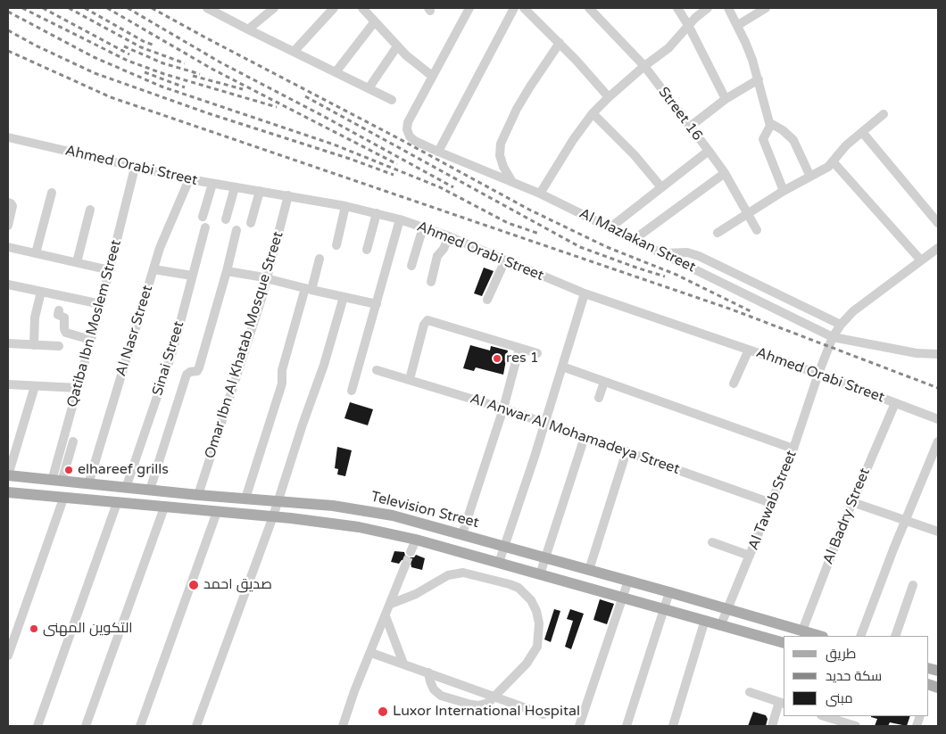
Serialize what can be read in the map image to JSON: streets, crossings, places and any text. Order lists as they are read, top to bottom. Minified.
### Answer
{"streets":{"main road":["Television Street"],"street":["Street 16","Ahmed Orabi Street","Al Mazlakan Street","Qatiba Ibn Moslem Street","Al Nasr Street","Omar Ibn Al Khatab Mosque Street","Sinai Street","Al Anwar Al Mohamadeya Street","Al Tawab Street","Al Badry Street"]},"crossings":[["Ahmed Orabi Street","Qatiba Ibn Moslem Street"],["Ahmed Orabi Street","Al Nasr Street"],["Ahmed Orabi Street","Omar Ibn Al Khatab Mosque Street"],["Ahmed Orabi Street","Al Tawab Street"],["Ahmed Orabi Street","Al Badry Street"],["Al Mazlakan Street","Al Tawab Street"],["Qatiba Ibn Moslem Street","Television Street"],["Al Nasr Street","Television Street"],["Omar Ibn Al Khatab Mosque Street","Television Street"],["Sinai Street","Television Street"],["Al Anwar Al Mohamadeya Street","Al Tawab Street"],["Al Tawab Street","Television Street"],["Television Street","Al Badry Street"]],"places":["res 1","elhareef grills","صديق احمد","التكوين المهنى","Luxor International Hospital"],"legend":["طريق","سكة حديد","مبنى"]}
